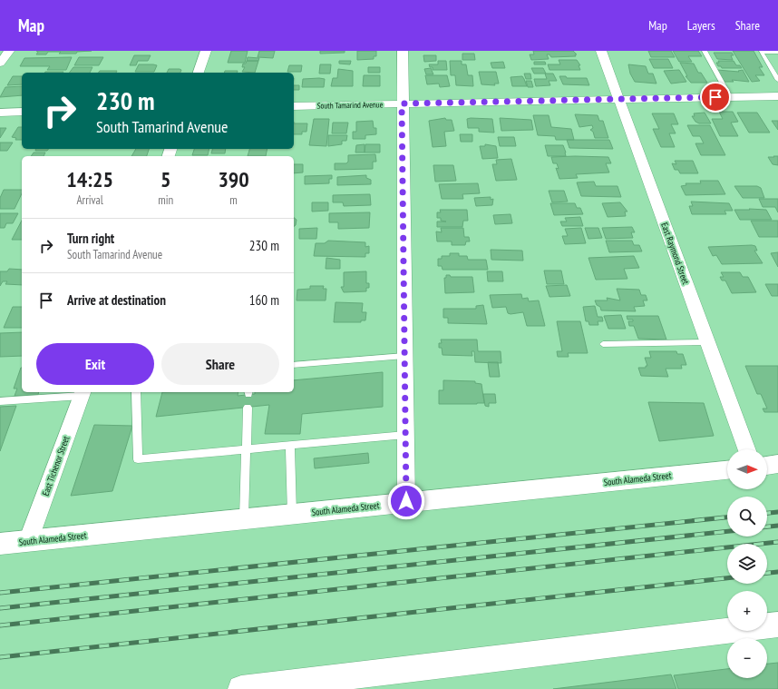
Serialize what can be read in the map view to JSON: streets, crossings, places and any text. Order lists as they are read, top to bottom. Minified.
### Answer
{"streets":{"main road":["South Alameda Street"],"street":["South Tamarind Avenue","East Raymond Street","East Tichenor Street"]},"crossings":[["South Tamarind Avenue","East Raymond Street"],["East Tichenor Street","South Alameda Street"]],"north":"right","page":{"header":"Map","nav":["Map","Layers","Share"],"turn":["230 m","South Tamarind Avenue"],"eta":["14:25","Arrival","5","min","390","m"],"list":[{"name":"Turn right","note":"South Tamarind Avenue","value":"230 m"},{"name":"Arrive at destination","value":"160 m"}],"buttons":["Exit","Share"],"map_buttons":["+","−"]}}
